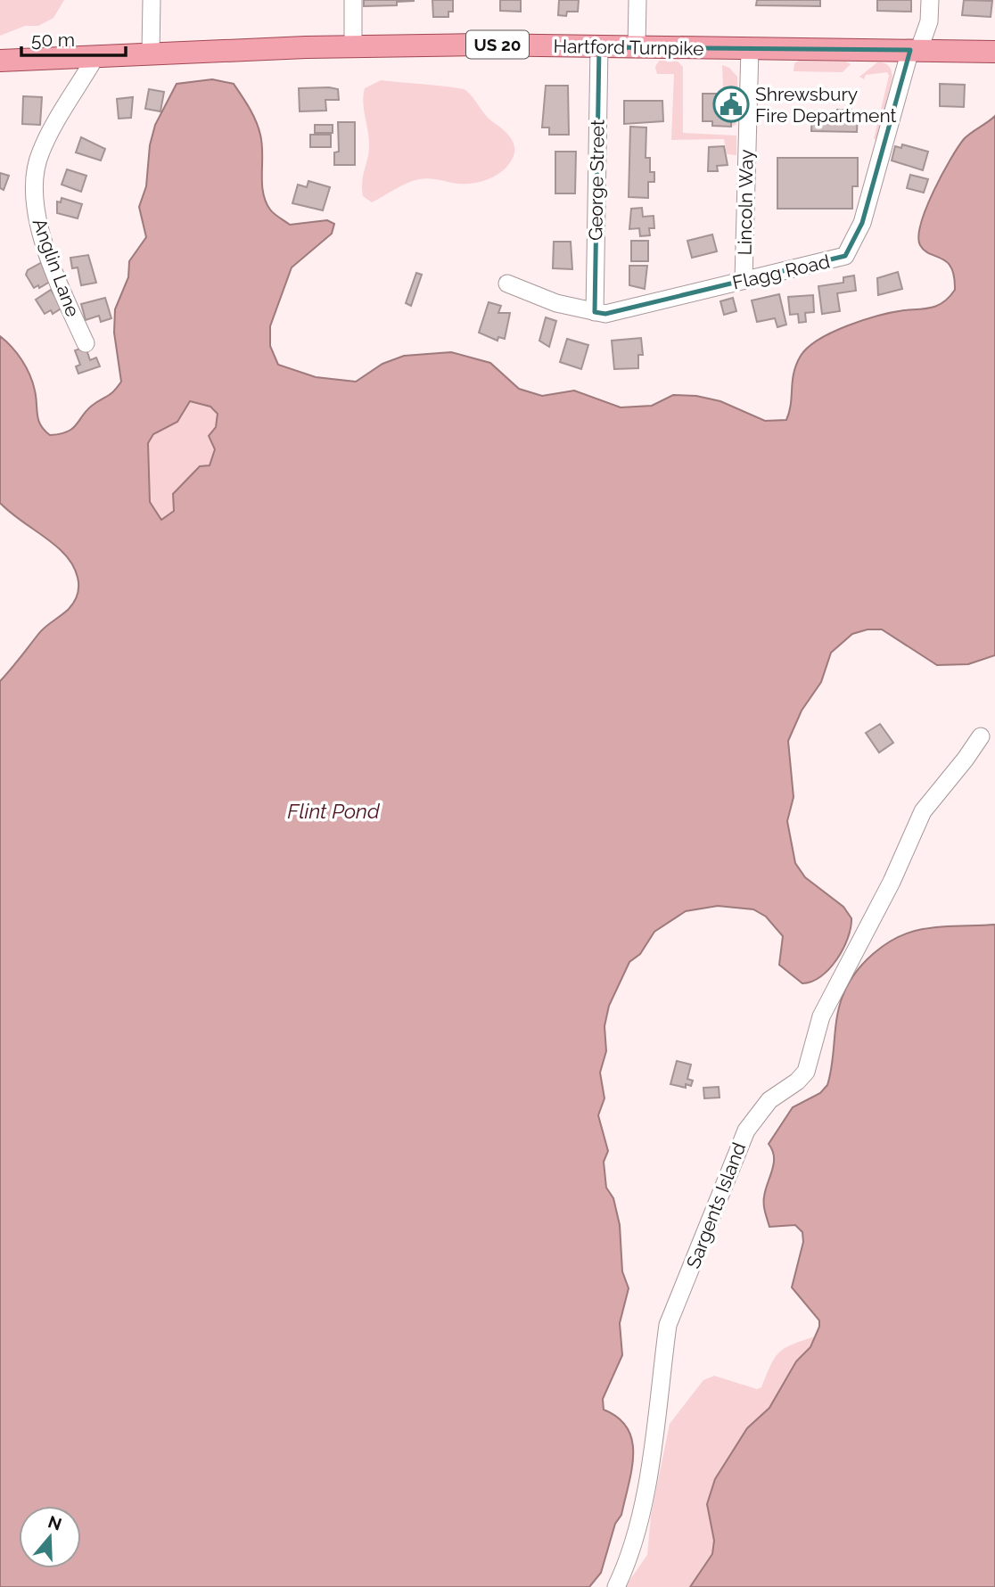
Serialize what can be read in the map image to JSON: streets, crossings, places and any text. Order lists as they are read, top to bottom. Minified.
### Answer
{"streets":{"main road":["US 20","Hartford Turnpike"],"street":["George Street","Lincoln Way","Anglin Lane","Flagg Road","Sargents Island"]},"crossings":[["Hartford Turnpike","George Street"],["Hartford Turnpike","Lincoln Way"],["Hartford Turnpike","Anglin Lane"],["Hartford Turnpike","Flagg Road"],["George Street","Flagg Road"],["Lincoln Way","Flagg Road"]],"water":["Flint Pond"],"places":{"public building":["Shrewsbury Fire Department"]},"scale_bar":"50 m","north":"top"}
